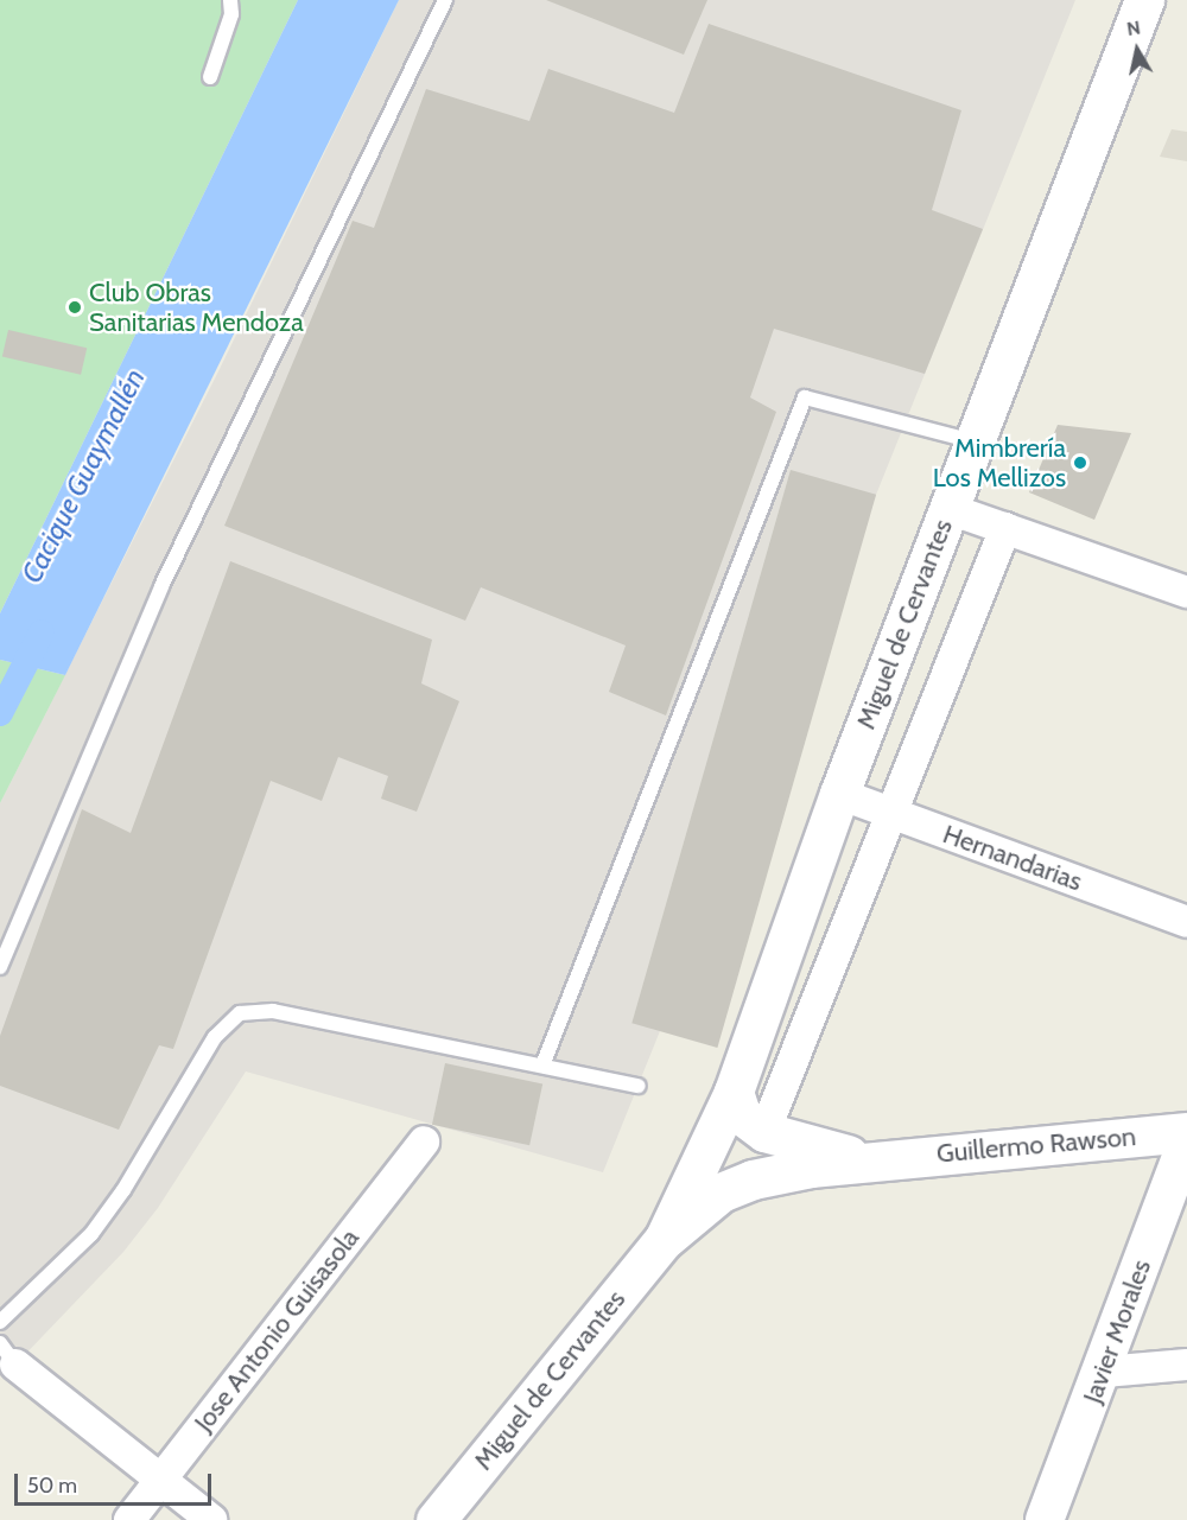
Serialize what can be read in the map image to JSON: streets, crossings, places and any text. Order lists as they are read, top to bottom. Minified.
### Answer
{"streets":{"main road":["Miguel de Cervantes","Guillermo Rawson"],"street":["Hernandarias","Jose Antonio Guisasola","Javier Morales"]},"crossings":[["Miguel de Cervantes","Hernandarias"],["Miguel de Cervantes","Guillermo Rawson"]],"water":["Cacique Guaymallén"],"places":["Club Obras Sanitarias Mendoza","Mimbrería Los Mellizos"],"scale_bar":"50 m","north":"top"}
